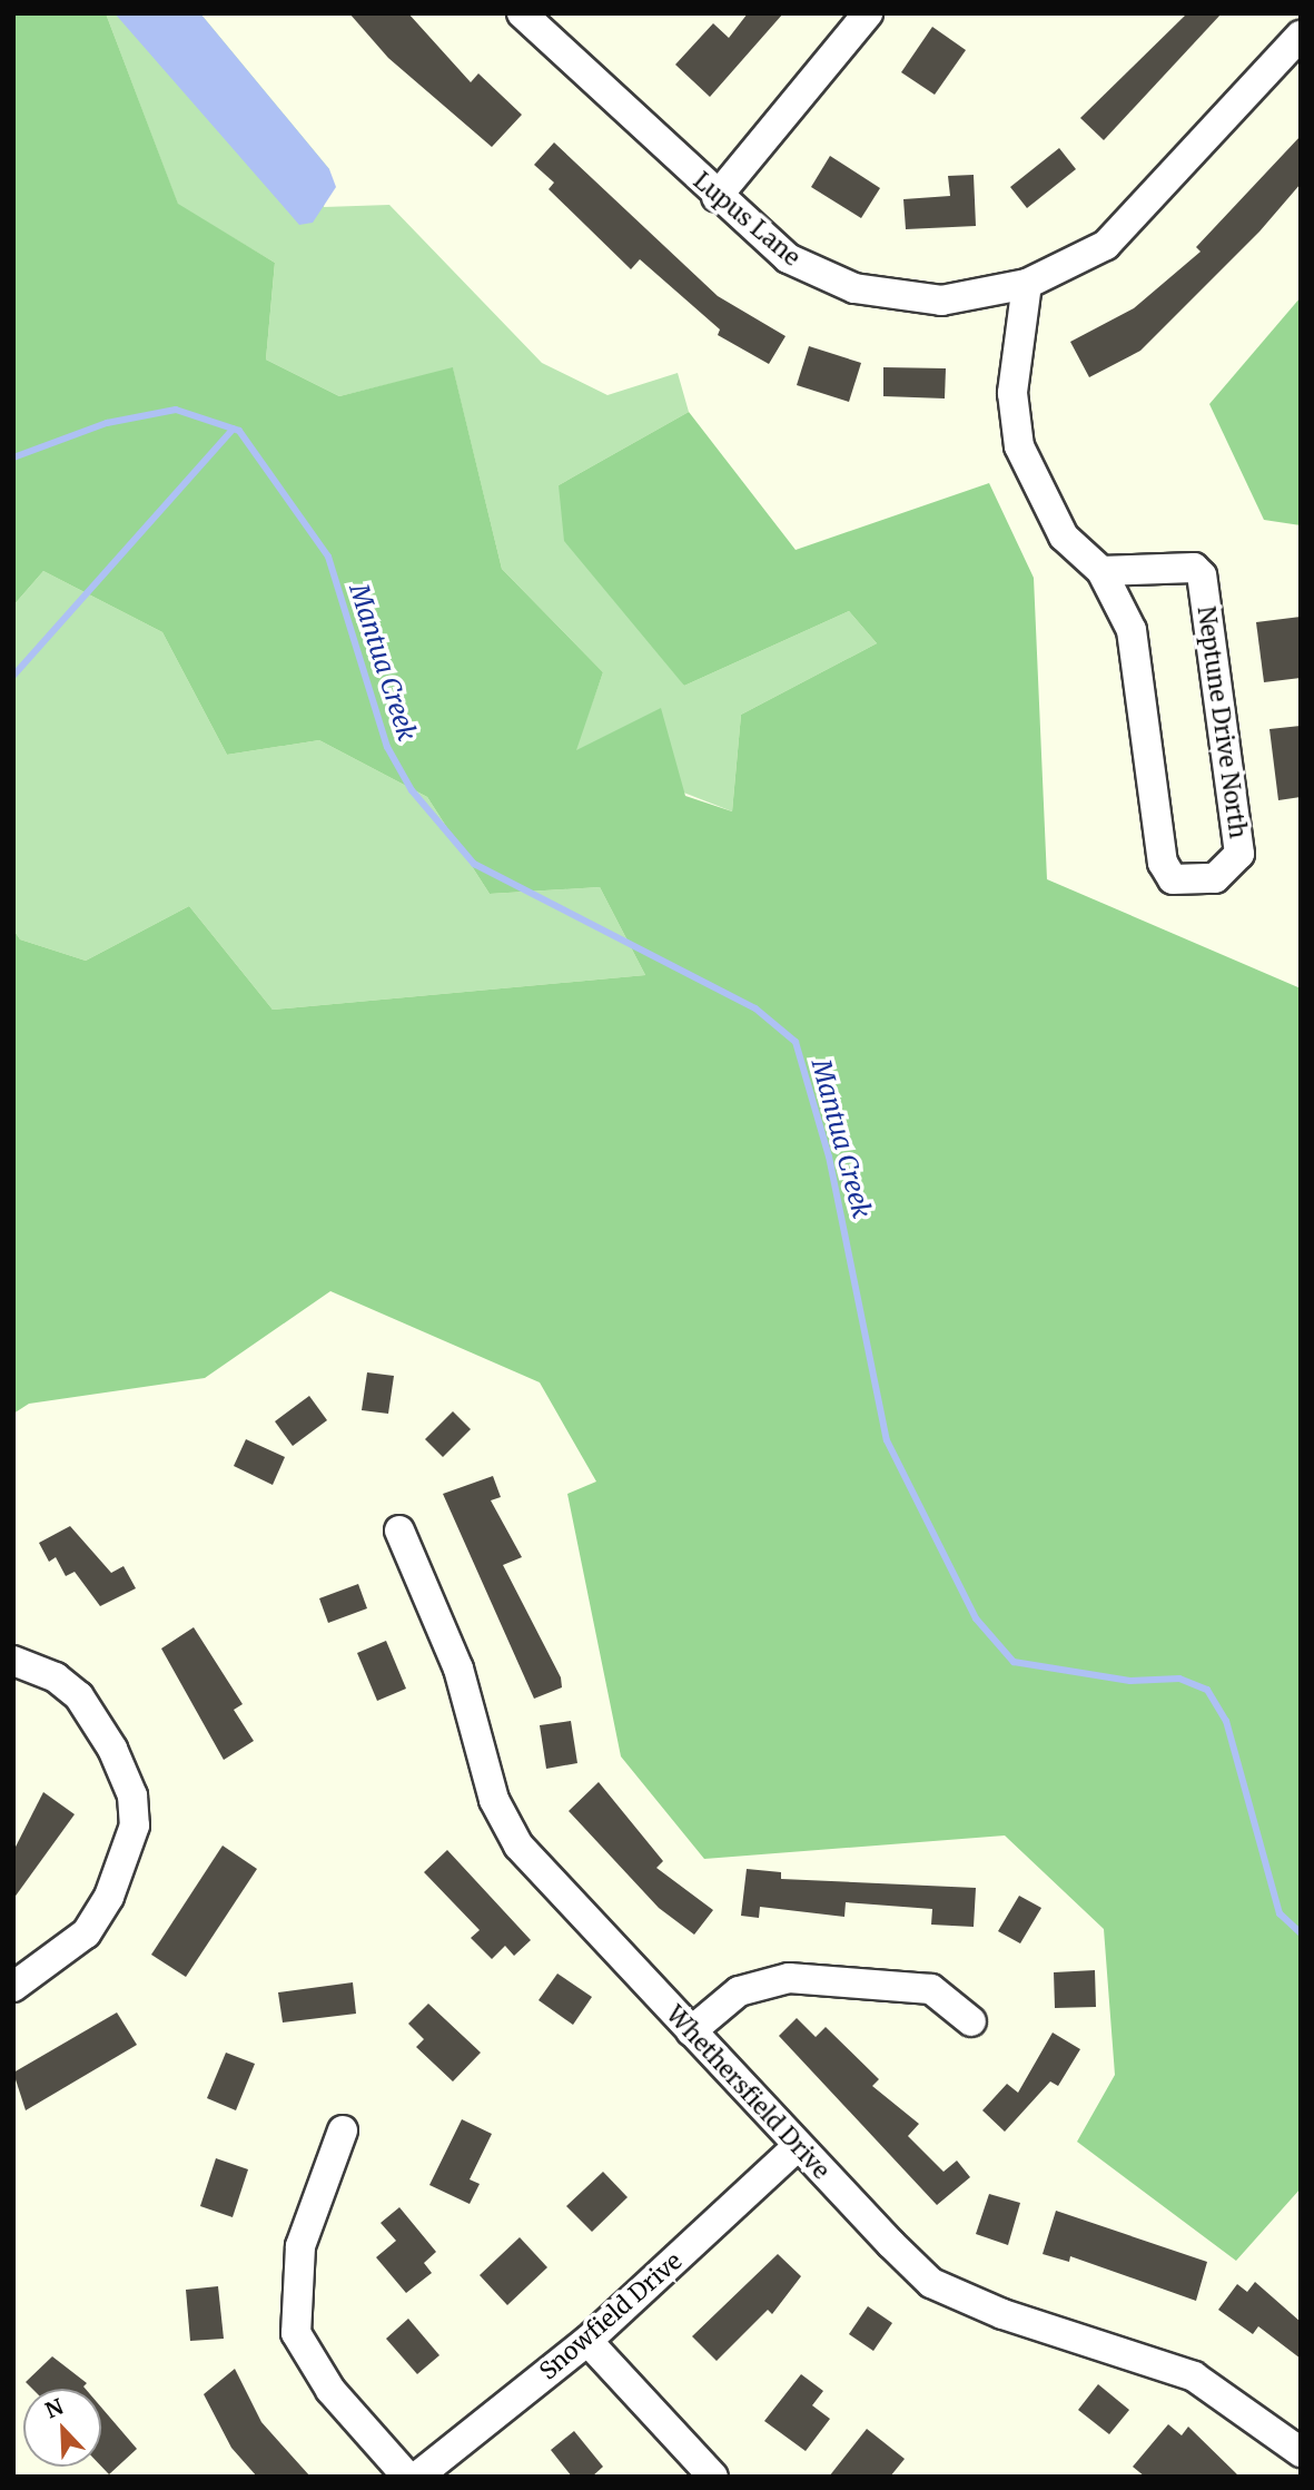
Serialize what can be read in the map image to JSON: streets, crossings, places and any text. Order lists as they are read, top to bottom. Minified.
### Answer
{"streets":{"street":["Lupus Lane","Neptune Drive North","Whethersfield Drive","Snowfield Drive"]},"crossings":[["Lupus Lane","Neptune Drive North"],["Whethersfield Drive","Snowfield Drive"]],"water":["Mantua Creek"],"north":"top left"}
